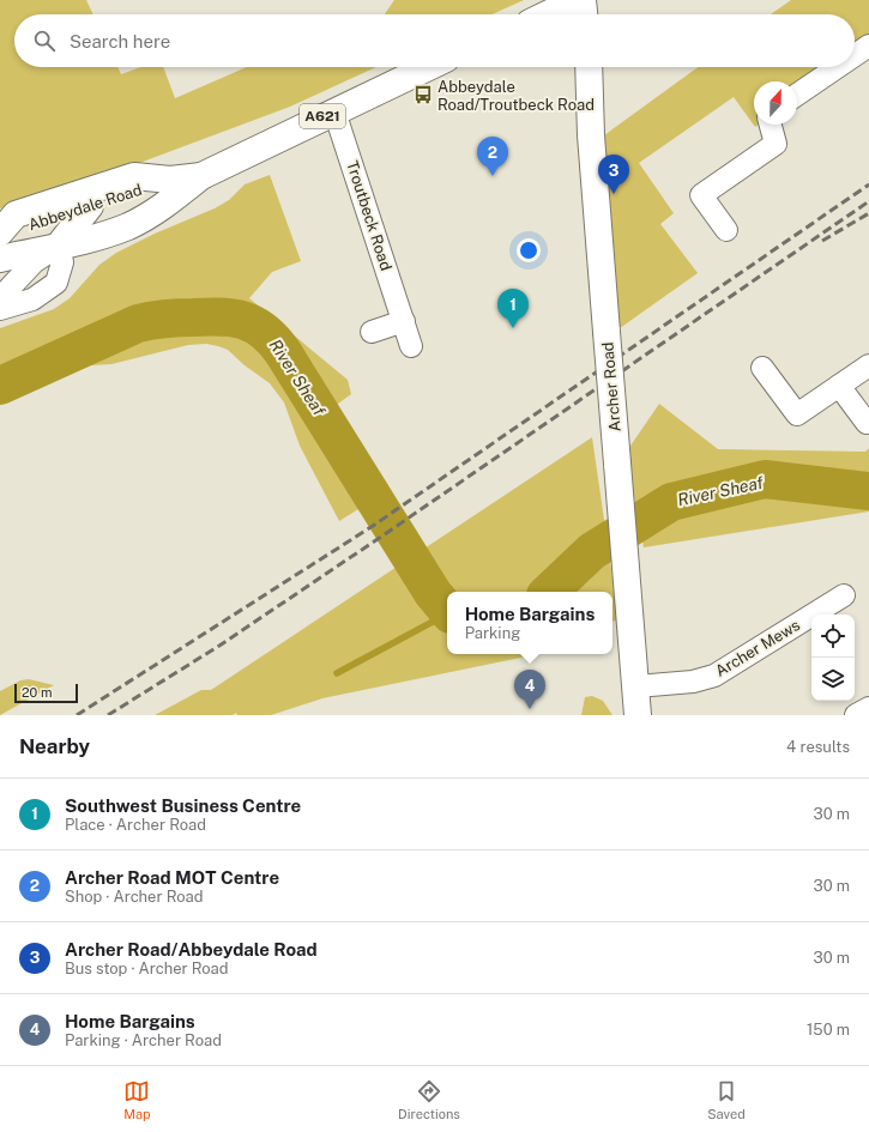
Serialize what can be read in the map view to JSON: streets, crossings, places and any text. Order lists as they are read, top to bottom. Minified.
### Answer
{"streets":{"main road":["A621","Abbeydale Road","Archer Road"],"street":["Troutbeck Road","Archer Mews"]},"crossings":[["Abbeydale Road","Troutbeck Road"],["Archer Road","Archer Mews"]],"water":["River Sheaf"],"places":{"bus stop":["Abbeydale Road/Troutbeck Road"]},"scale_bar":"20 m","north":"top","page":{"search":"Search here","pins":["2","3","1","4"],"popup":["Home Bargains","Parking"],"scale":"20 m","heading":["Nearby","4 results"],"list":[{"mark":"1","name":"Southwest Business Centre","note":"Place · Archer Road","value":"30 m"},{"mark":"2","name":"Archer Road MOT Centre","note":"Shop · Archer Road","value":"30 m"},{"mark":"3","name":"Archer Road/Abbeydale Road","note":"Bus stop · Archer Road","value":"30 m"},{"mark":"4","name":"Home Bargains","note":"Parking · Archer Road","value":"150 m"}],"nav":["Map","Directions","Saved"]}}
